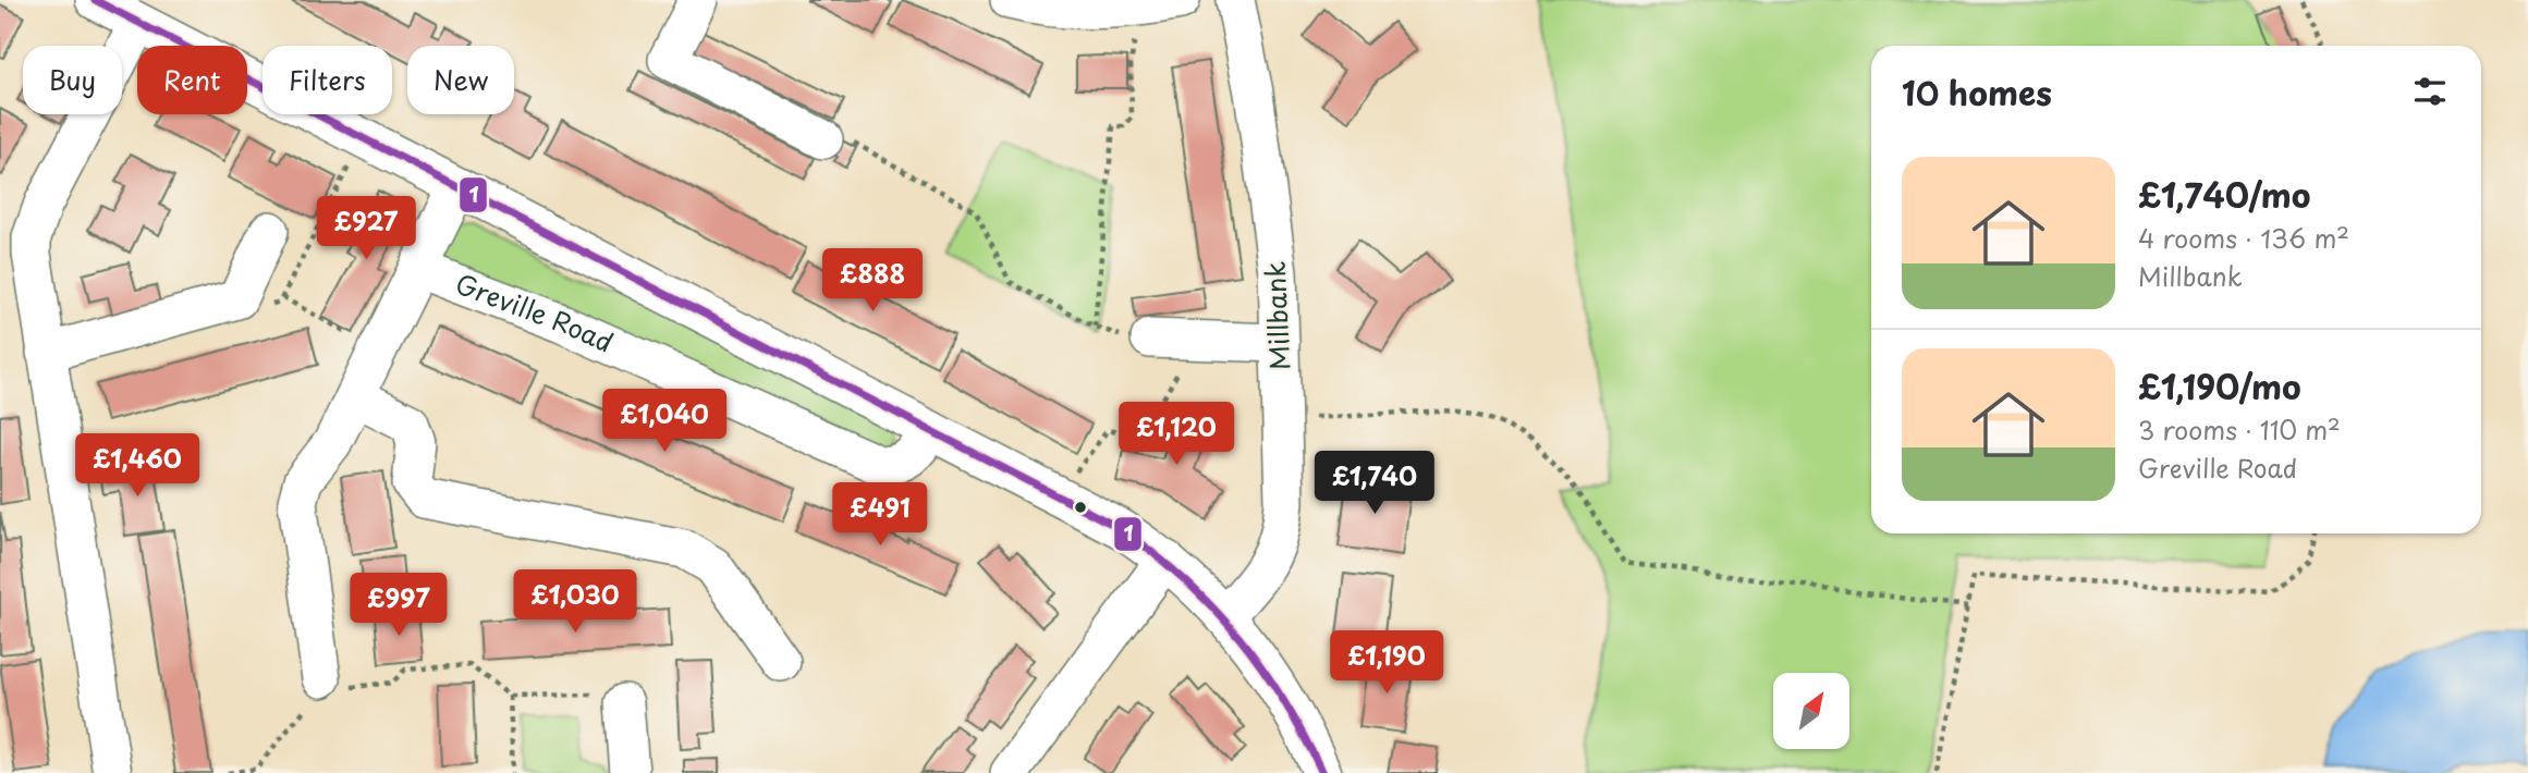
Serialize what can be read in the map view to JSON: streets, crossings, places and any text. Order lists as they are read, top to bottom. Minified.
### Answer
{"streets":{"street":["Greville Road","Millbank"]},"lines":["transit line 1"],"north":"top right","page":{"chip":["Buy","Rent","Filters","New"],"heading":"10 homes","list":[{"name":"£1,740/mo","note":"4 rooms · 136 m² · Millbank"},{"name":"£1,190/mo","note":"3 rooms · 110 m² · Greville Road"}],"price":["£927","£888","£1,040","£1,120","£1,460","£1,740","£491","£1,030","£997","£1,190"]}}
